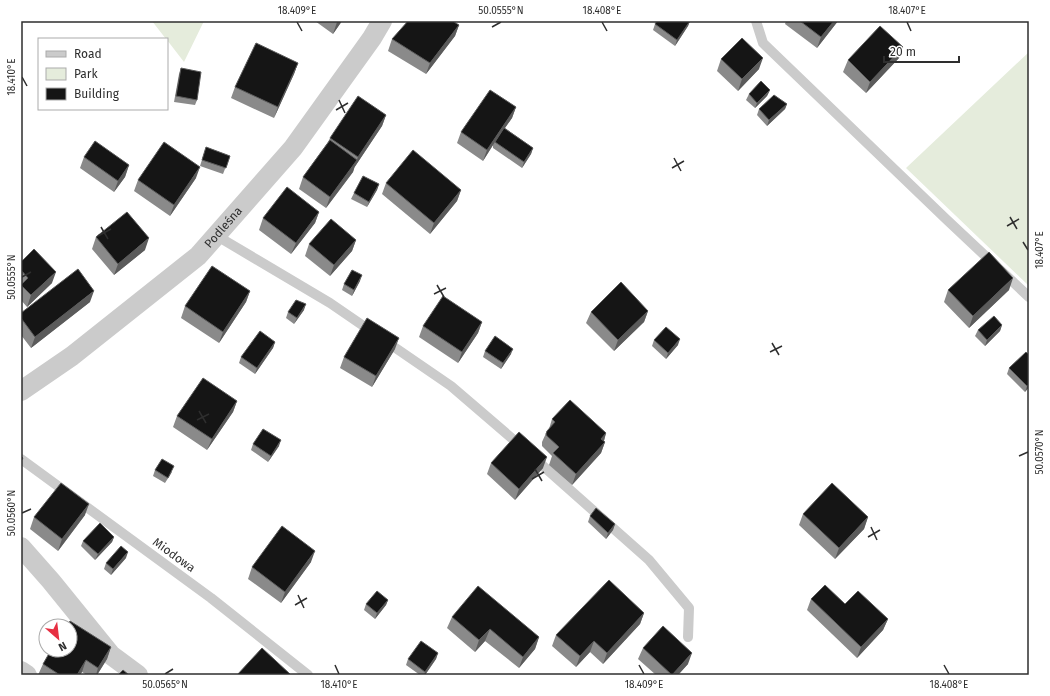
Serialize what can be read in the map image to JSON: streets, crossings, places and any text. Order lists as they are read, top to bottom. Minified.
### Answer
{"streets":{"street":["Podleśna"],"lane":["Miodowa"]},"legend":["Road","Park","Building"],"scale_bar":"20 m","north":"bottom right","coordinates":["18.409°E","50.0555°N","18.408°E","18.407°E","18.410°E","50.0570°N","50.0560°N","50.0565°N"]}
